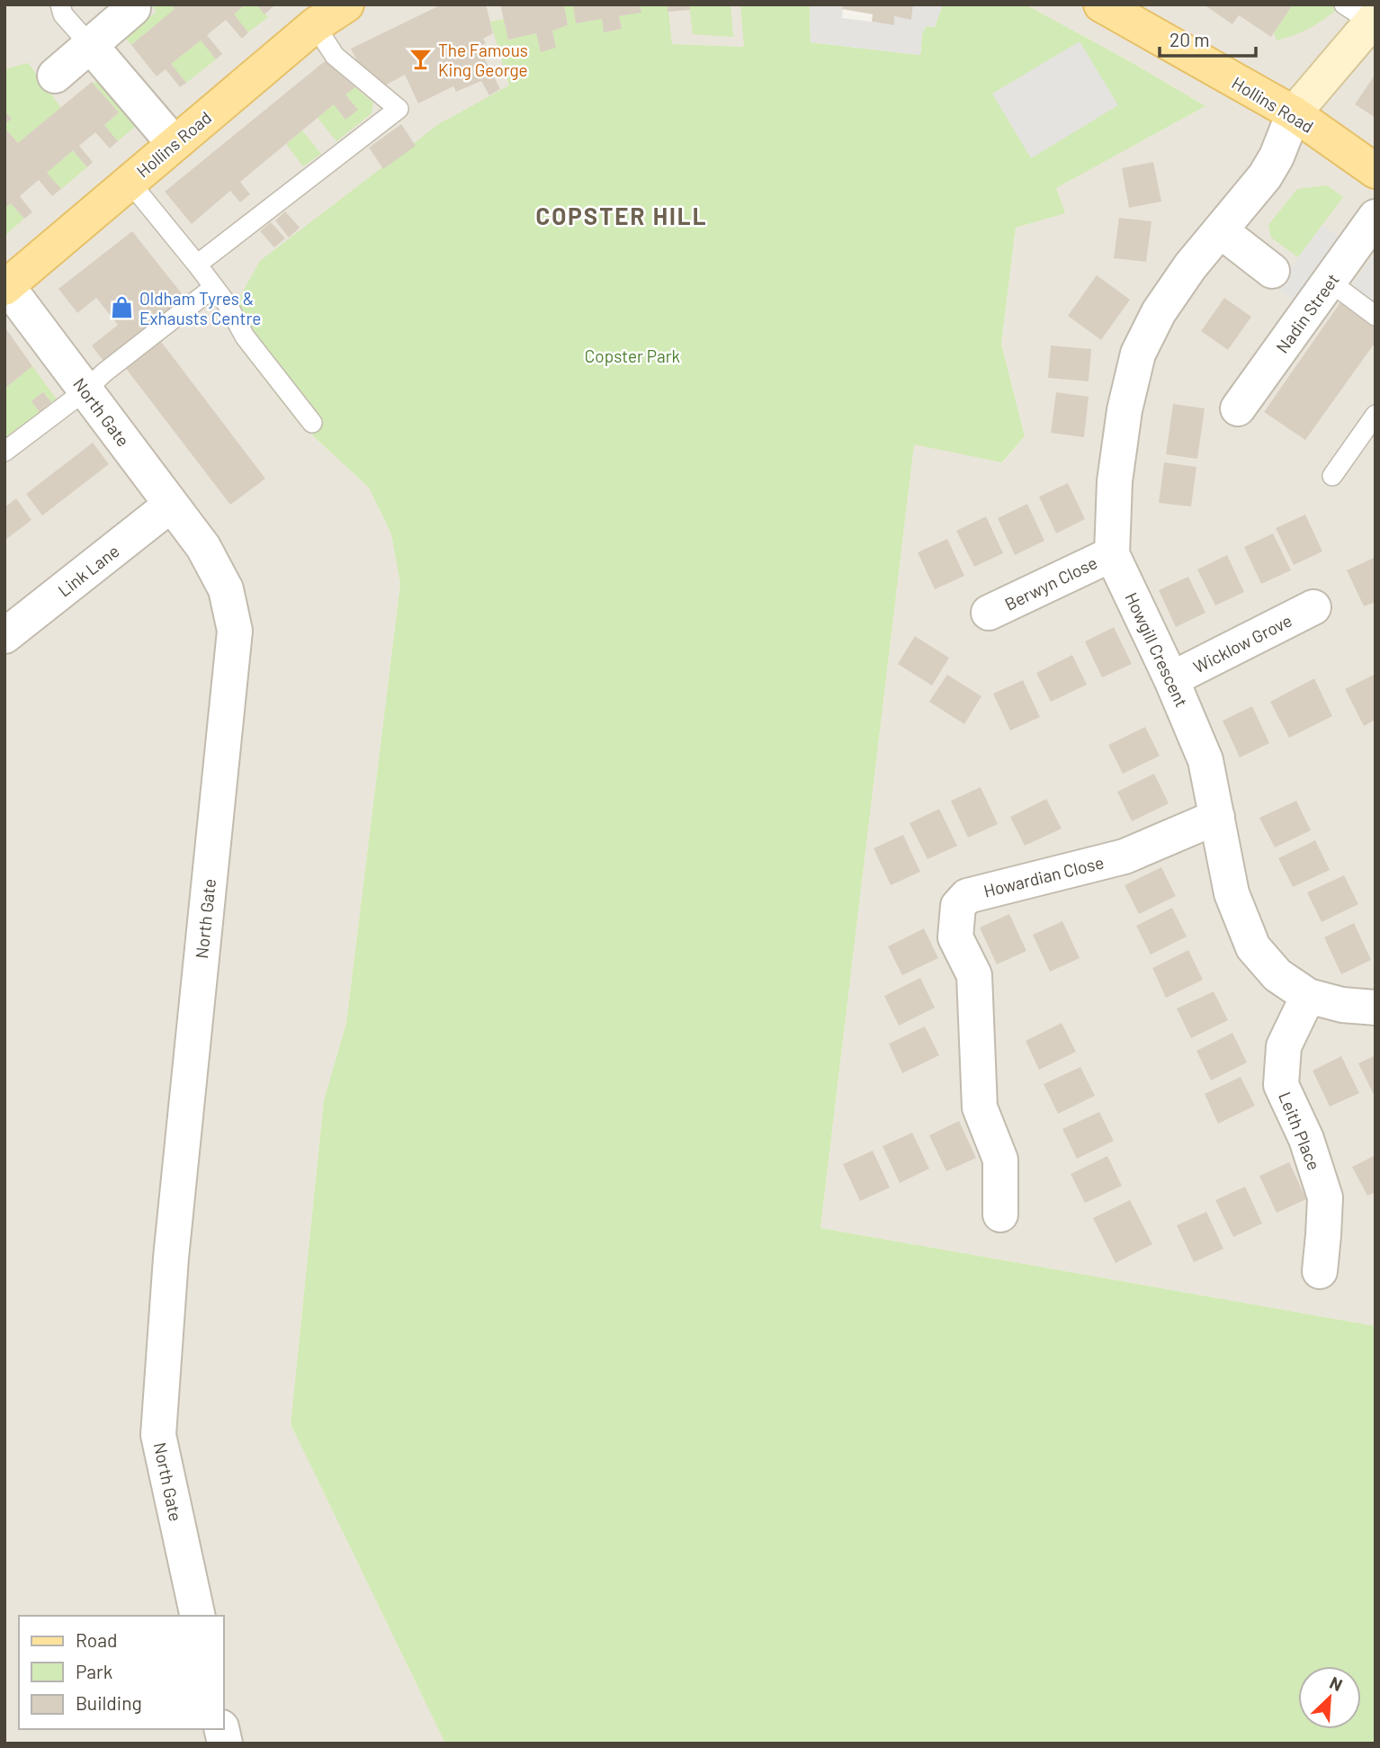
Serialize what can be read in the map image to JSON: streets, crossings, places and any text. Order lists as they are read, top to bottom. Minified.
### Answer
{"streets":{"main road":["Hollins Road"],"street":["Nadin Street","North Gate","Link Lane","Berwyn Close","Wicklow Grove","Howgill Crescent","Howardian Close","Leith Place"]},"crossings":[["Hollins Road","North Gate"],["Hollins Road","Howgill Crescent"],["North Gate","Link Lane"],["Berwyn Close","Howgill Crescent"],["Wicklow Grove","Howgill Crescent"],["Howgill Crescent","Howardian Close"],["Howgill Crescent","Leith Place"]],"districts":["COPSTER HILL"],"parks":["Copster Park"],"places":{"bar":["The Famous King George"],"shop":["Oldham Tyres & Exhausts Centre"]},"legend":["Road","Park","Building"],"scale_bar":"20 m","north":"top right"}
